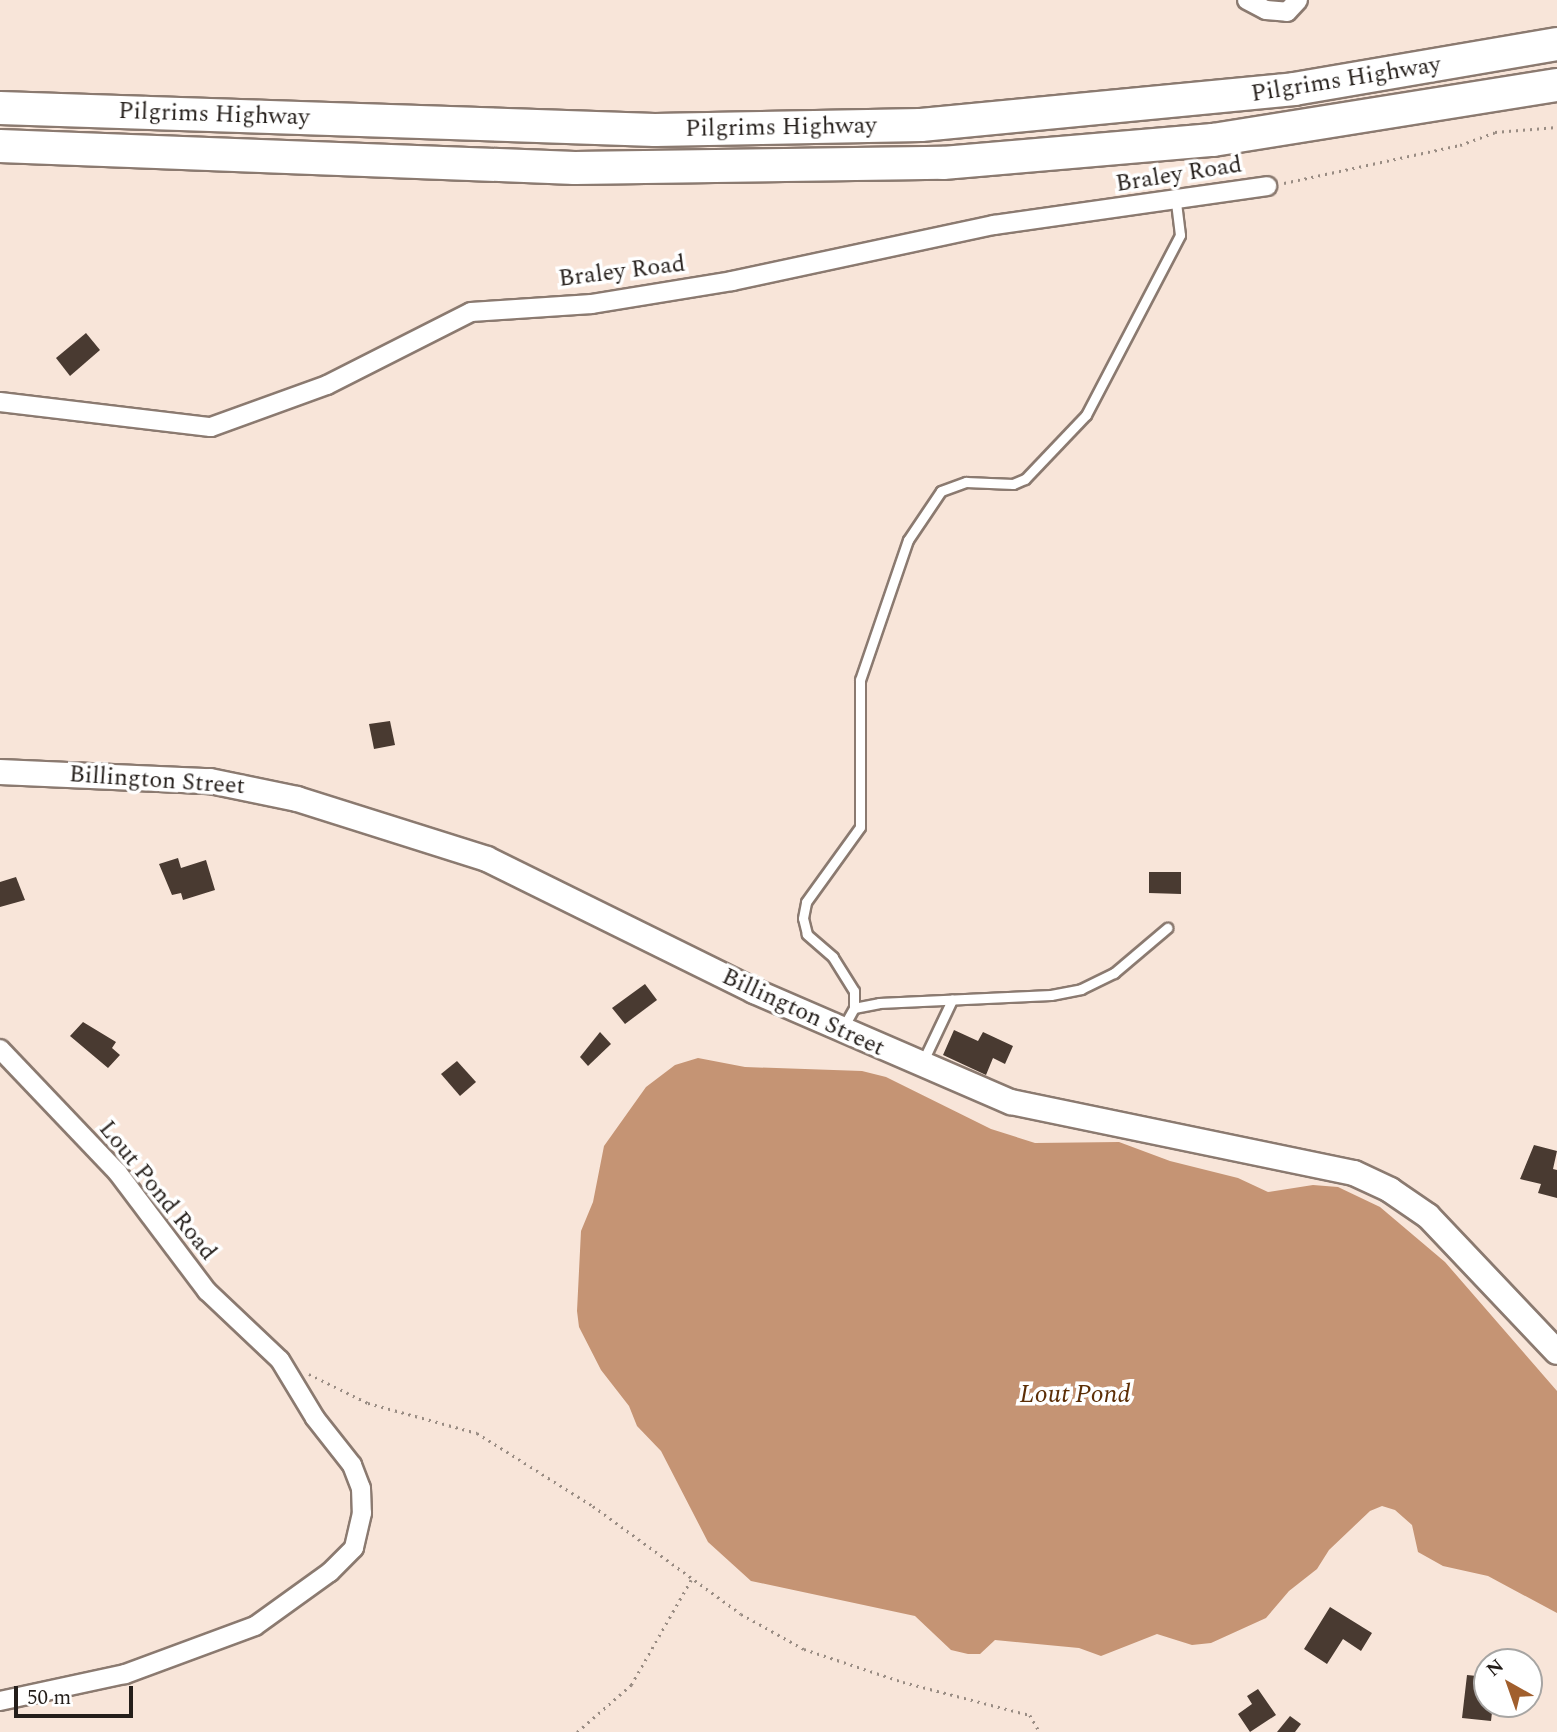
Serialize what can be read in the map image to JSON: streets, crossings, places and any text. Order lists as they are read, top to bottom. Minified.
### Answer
{"streets":{"highway":["Pilgrims Highway"],"street":["Braley Road","Billington Street","Lout Pond Road"]},"water":["Lout Pond"],"scale_bar":"50 m","north":"top left"}
